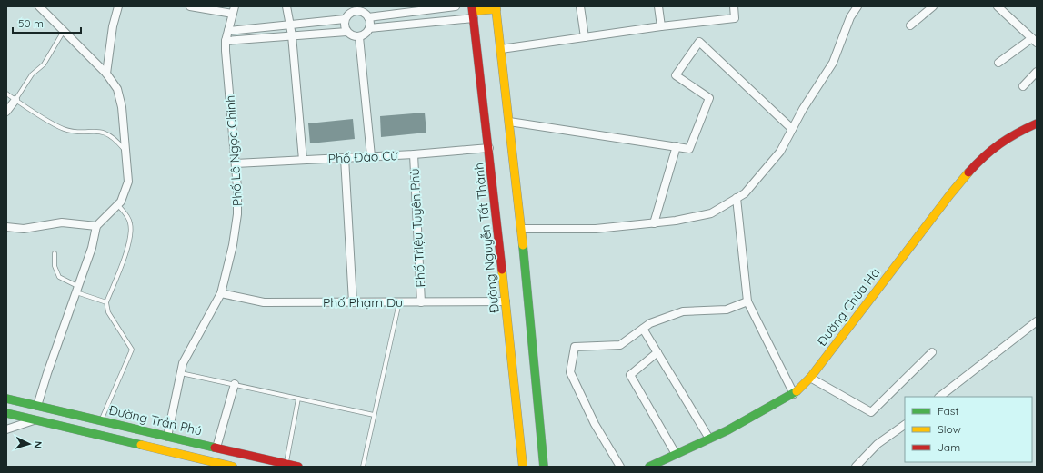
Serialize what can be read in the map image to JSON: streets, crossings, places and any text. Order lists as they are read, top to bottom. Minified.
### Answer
{"streets":{"main road":["Đường Nguyễn Tất Thành","Đường Chùa Hà","Đường Trần Phú"],"street":["Phố Lê Ngọc Chinh","Phố Đào Cừ","Phố Triệu Tuyên Phù","Phố Phạm Du"]},"crossings":[["Phố Lê Ngọc Chinh","Phố Đào Cừ"],["Phố Lê Ngọc Chinh","Phố Phạm Du"],["Phố Lê Ngọc Chinh","Đường Trần Phú"],["Phố Đào Cừ","Phố Triệu Tuyên Phù"],["Phố Đào Cừ","Đường Nguyễn Tất Thành"],["Phố Triệu Tuyên Phù","Phố Phạm Du"],["Đường Nguyễn Tất Thành","Phố Phạm Du"]],"legend":["Fast","Slow","Jam"],"scale_bar":"50 m","north":"right"}
